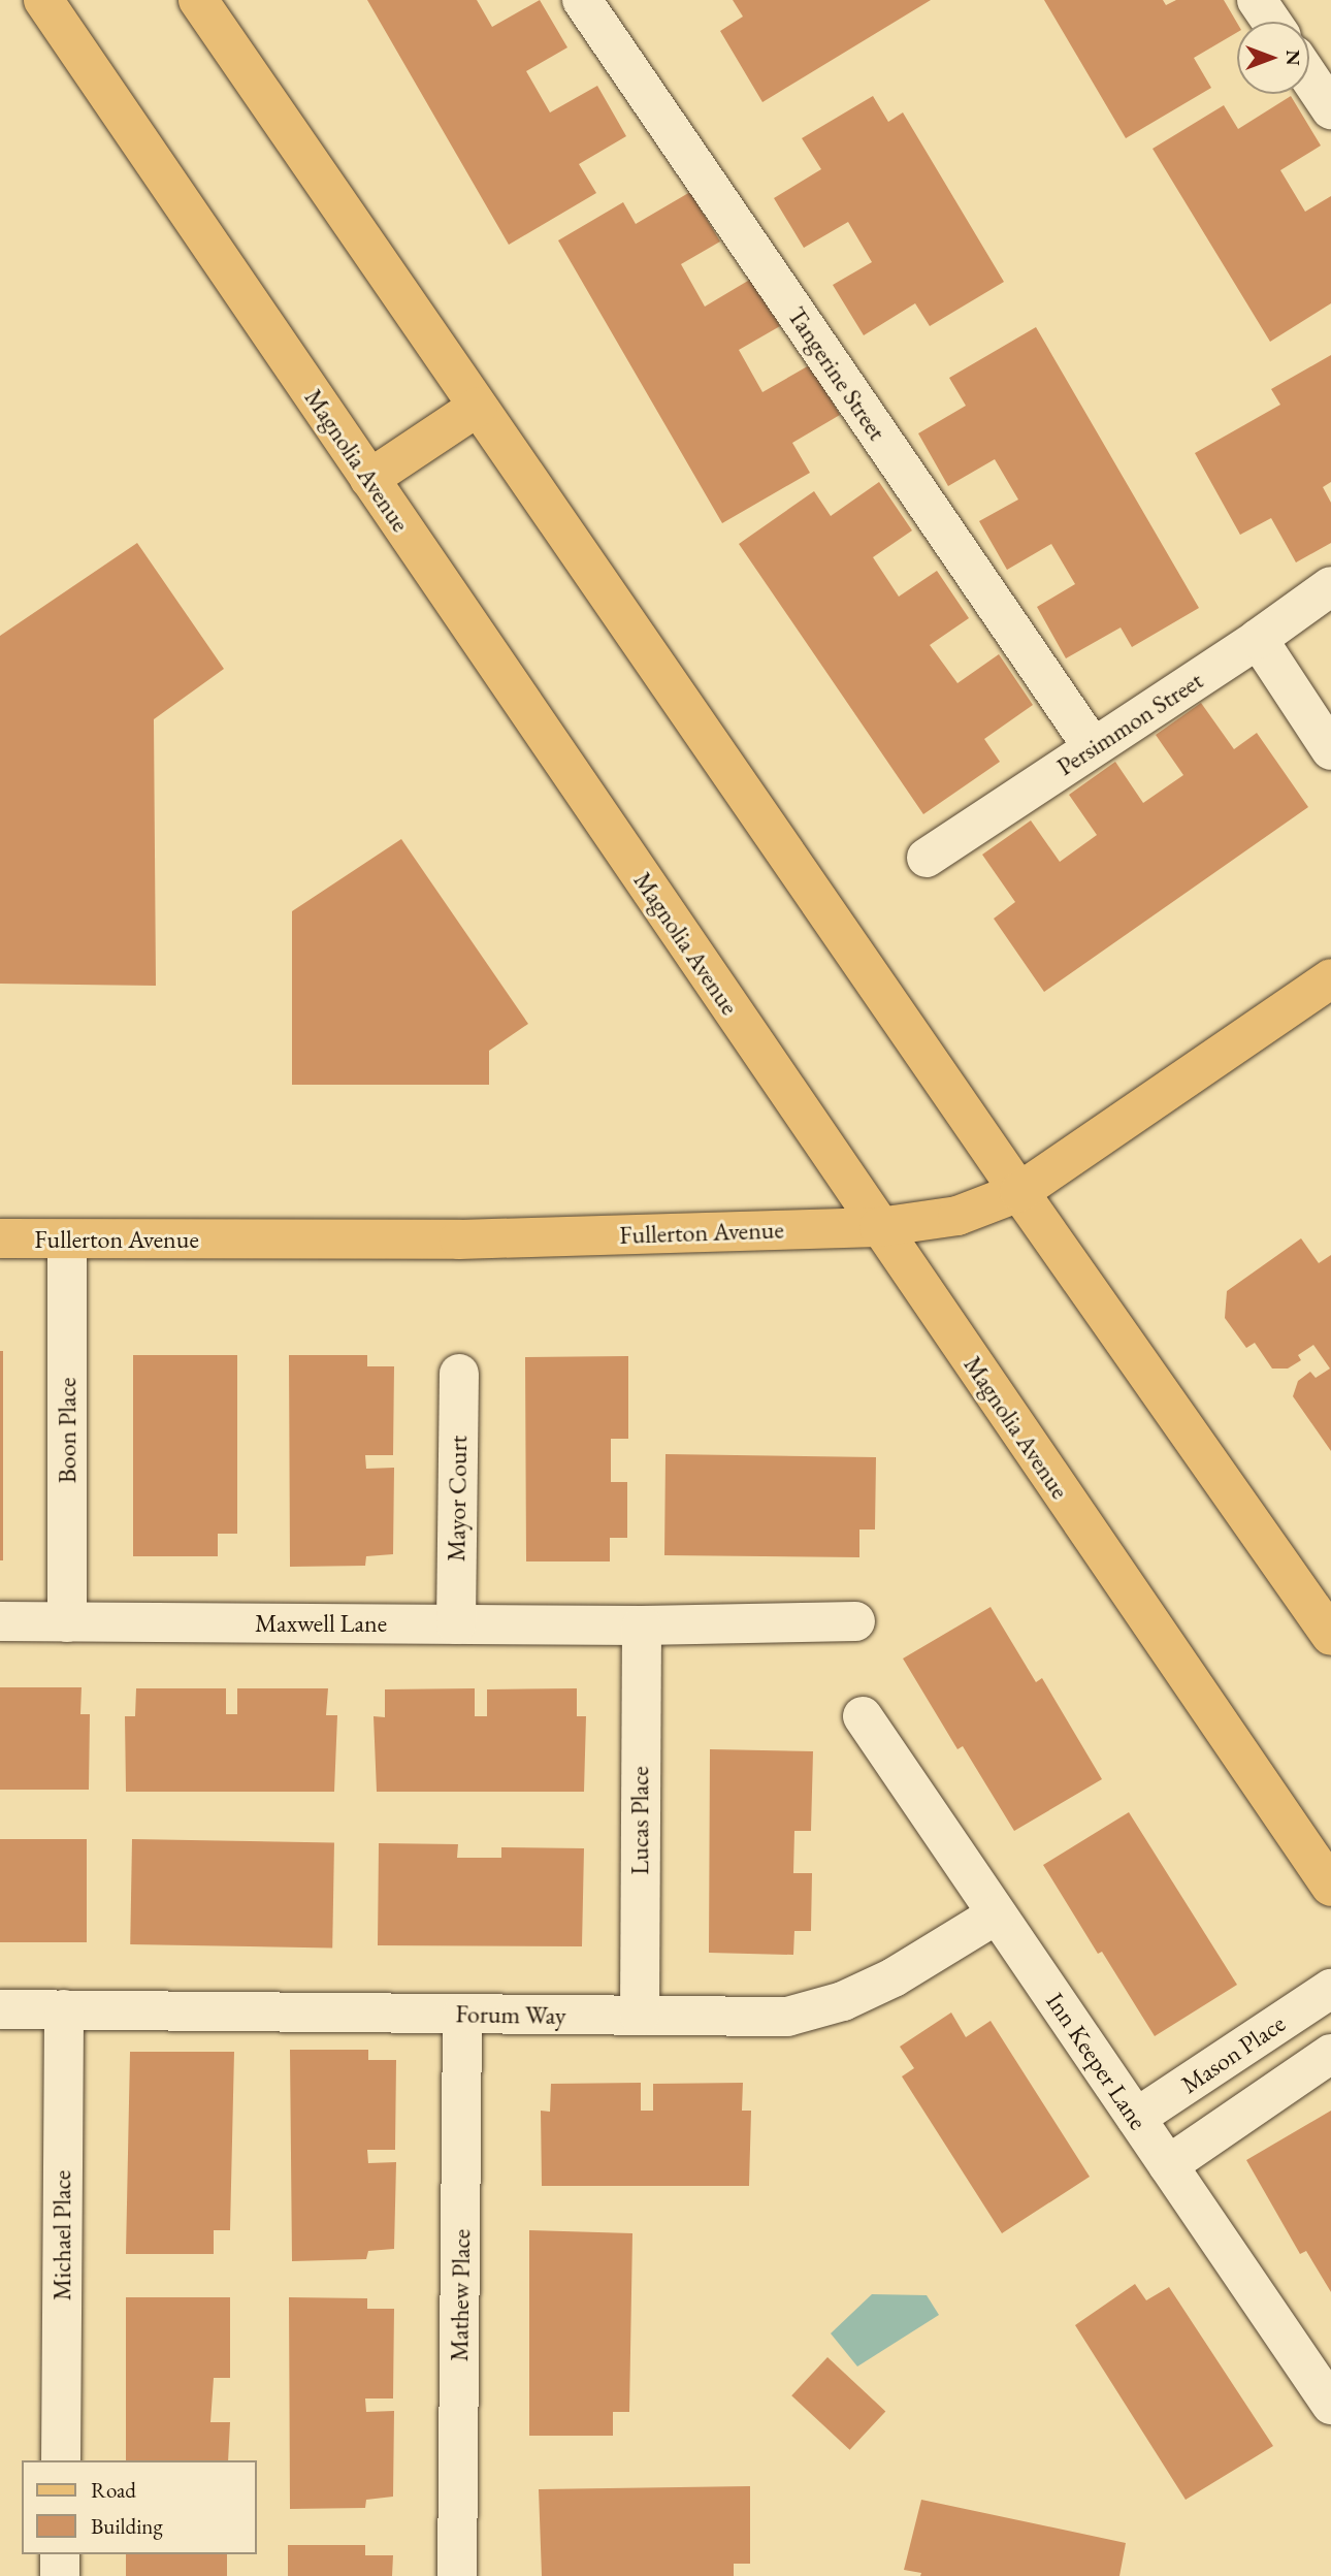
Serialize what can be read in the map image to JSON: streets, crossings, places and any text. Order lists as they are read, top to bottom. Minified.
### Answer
{"streets":{"main road":["Magnolia Avenue","Fullerton Avenue"],"street":["Tangerine Street","Persimmon Street","Boon Place","Mayor Court","Maxwell Lane","Lucas Place","Forum Way","Mason Place","Inn Keeper Lane","Michael Place","Mathew Place"]},"crossings":[["Tangerine Street","Persimmon Street"],["Magnolia Avenue","Fullerton Avenue"],["Fullerton Avenue","Boon Place"],["Boon Place","Maxwell Lane"],["Mayor Court","Maxwell Lane"],["Maxwell Lane","Lucas Place"],["Lucas Place","Forum Way"],["Forum Way","Inn Keeper Lane"],["Forum Way","Michael Place"],["Forum Way","Mathew Place"],["Mason Place","Inn Keeper Lane"]],"legend":["Road","Building"],"north":"right"}
